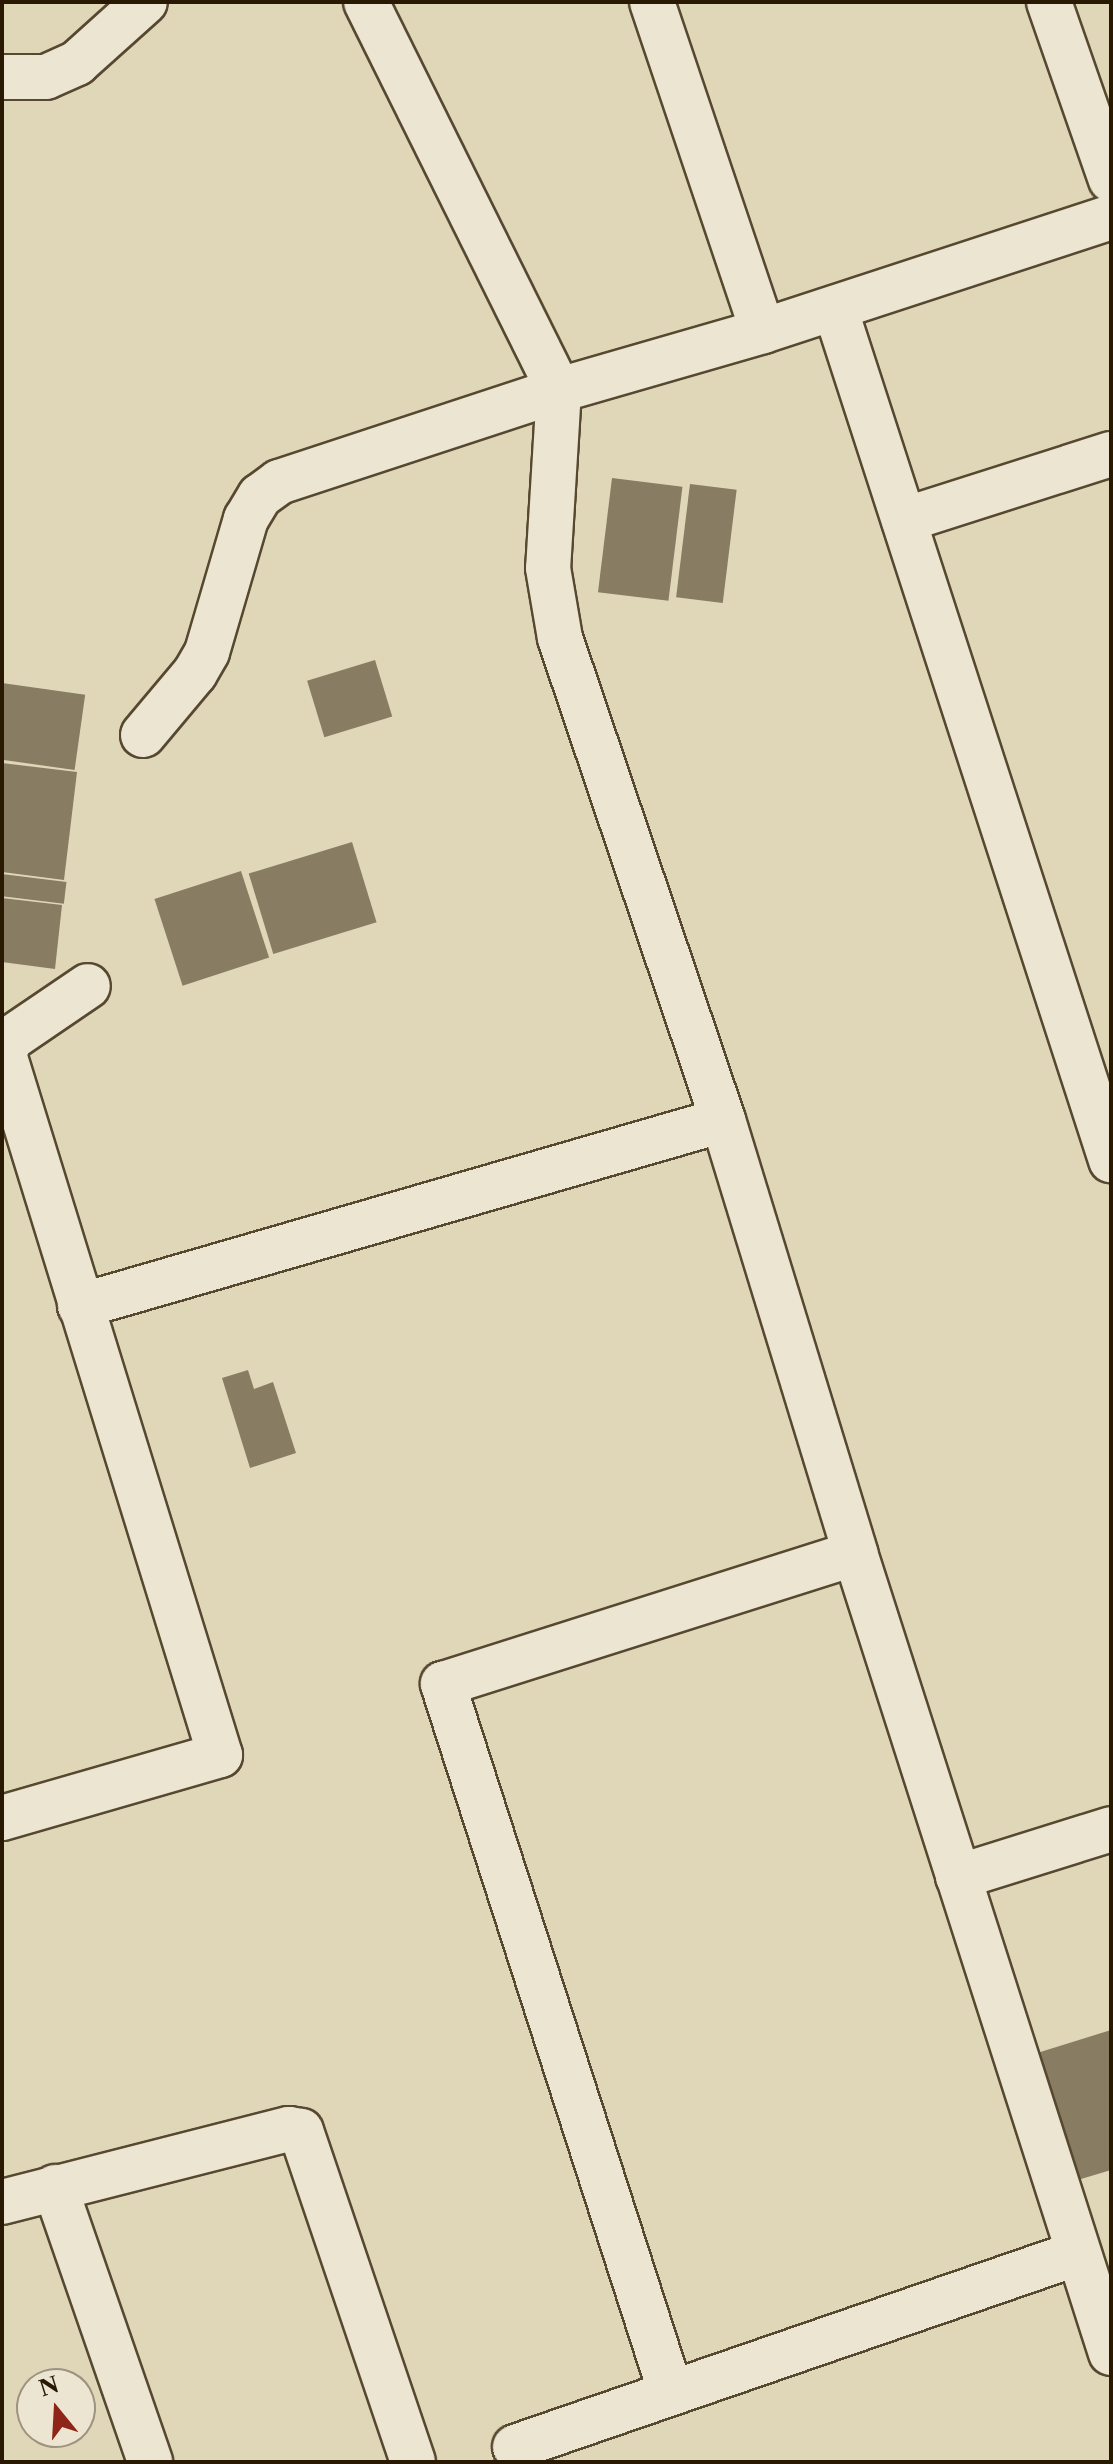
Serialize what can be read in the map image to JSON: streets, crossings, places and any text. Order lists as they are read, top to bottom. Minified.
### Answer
{"north":"top"}
